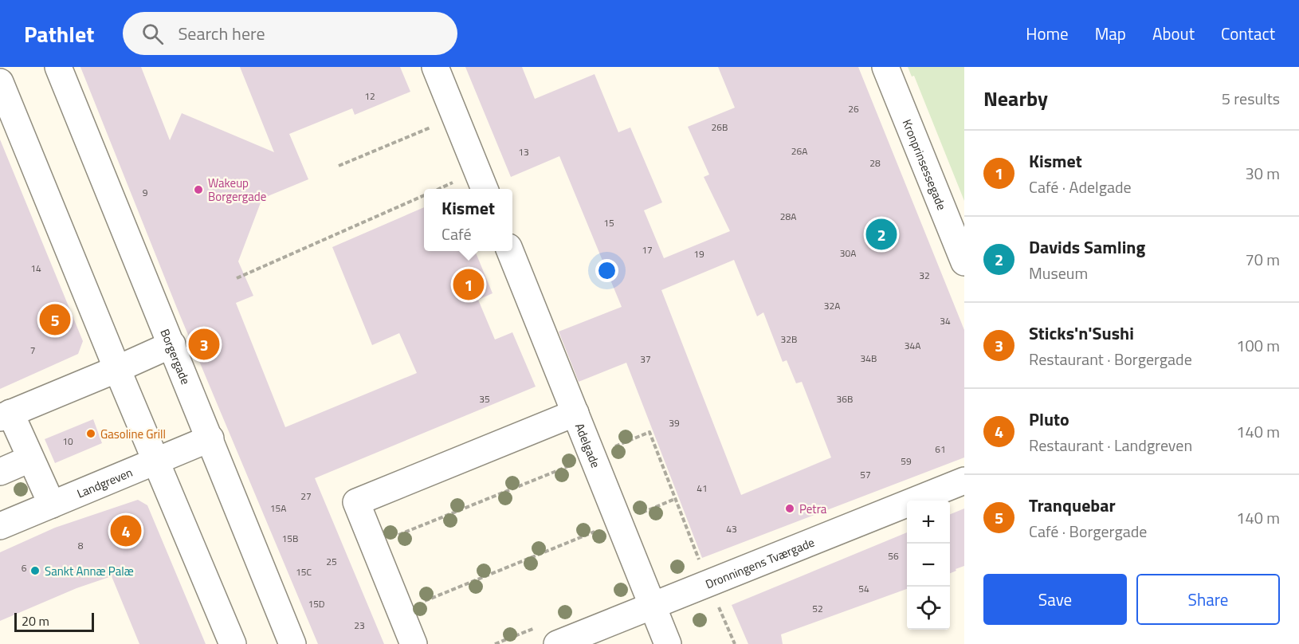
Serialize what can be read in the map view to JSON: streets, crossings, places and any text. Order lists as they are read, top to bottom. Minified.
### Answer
{"streets":{"street":["Kronprinsessegade","Borgergade","Adelgade","Landgreven","Dronningens Tværgade"]},"crossings":[["Borgergade","Landgreven"],["Adelgade","Dronningens Tværgade"]],"places":["Wakeup Borgergade","Gasoline Grill","Petra","Sankt Annæ Palæ"],"house_numbers":["12","26","26B","26A","13","28","9","28A","15","17","30A","19","14","32","32A","34","32B","34A","7","34B","37","35","36B","39","10","61","59","57","41","27","15A","43","15B","8","56","25","6","15C","54","15D","52","23"],"scale_bar":"20 m","page":{"header":"Pathlet","search":"Search here","nav":["Home","Map","About","Contact"],"heading":["Nearby","5 results"],"list":[{"mark":"1","name":"Kismet","note":"Café · Adelgade","value":"30 m"},{"mark":"2","name":"Davids Samling","note":"Museum","value":"70 m"},{"mark":"3","name":"Sticks'n'Sushi","note":"Restaurant · Borgergade","value":"100 m"},{"mark":"4","name":"Pluto","note":"Restaurant · Landgreven","value":"140 m"},{"mark":"5","name":"Tranquebar","note":"Café · Borgergade","value":"140 m"}],"popup":["Kismet","Café"],"pins":["2","1","5","3","4"],"map_buttons":["+","−"],"buttons":["Save","Share"],"scale":"20 m"}}
